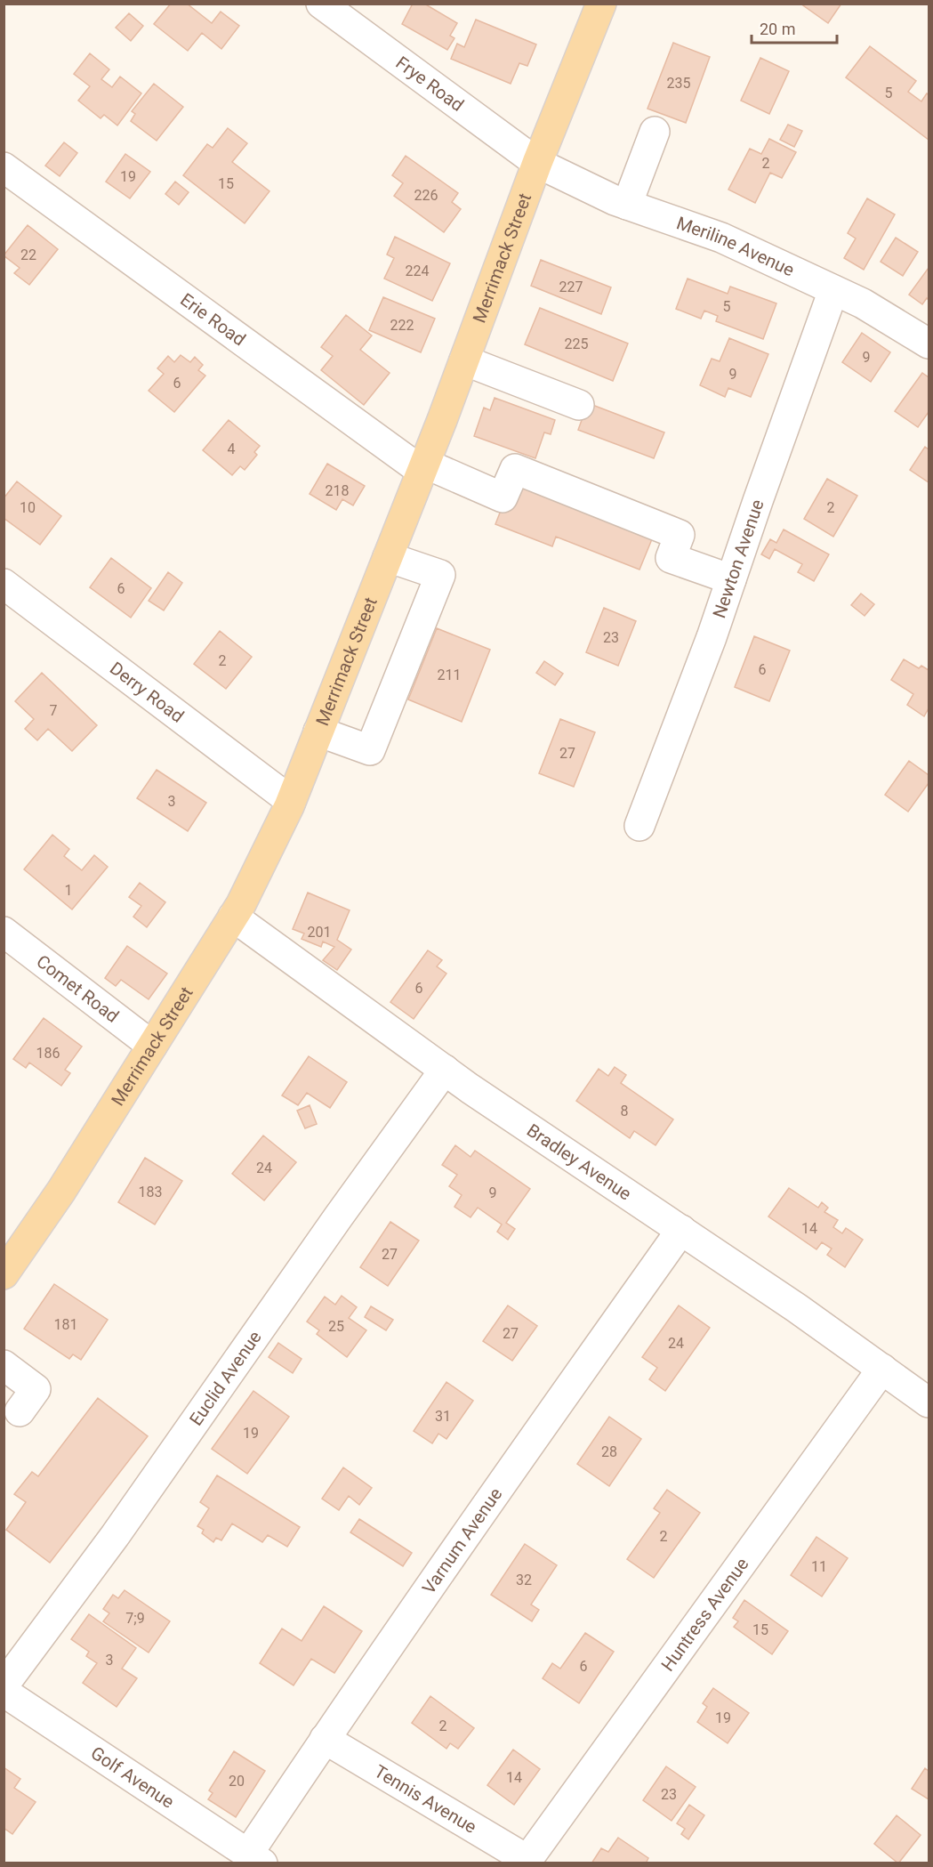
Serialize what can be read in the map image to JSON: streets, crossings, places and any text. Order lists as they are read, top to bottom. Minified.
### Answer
{"streets":{"main road":["Merrimack Street"],"street":["Frye Road","Meriline Avenue","Erie Road","Newton Avenue","Derry Road","Comet Road","Bradley Avenue","Euclid Avenue","Varnum Avenue","Huntress Avenue","Golf Avenue","Tennis Avenue"]},"crossings":[["Frye Road","Meriline Avenue"],["Frye Road","Merrimack Street"],["Meriline Avenue","Merrimack Street"],["Meriline Avenue","Newton Avenue"],["Merrimack Street","Erie Road"],["Merrimack Street","Derry Road"],["Merrimack Street","Comet Road"],["Merrimack Street","Bradley Avenue"],["Erie Road","Newton Avenue"],["Bradley Avenue","Euclid Avenue"],["Bradley Avenue","Varnum Avenue"],["Bradley Avenue","Huntress Avenue"],["Varnum Avenue","Golf Avenue"],["Varnum Avenue","Tennis Avenue"],["Huntress Avenue","Tennis Avenue"]],"house_numbers":["235","5","2","19","15","226","22","224","227","5","222","225","9","9","6","4","218","10","2","6","23","2","6","211","7","27","3","1","201","6","186","8","24","183","9","14","27","181","25","27","24","31","19","28","2","11","32","7;9","15","3","6","19","2","14","20","23"],"scale_bar":"20 m"}
